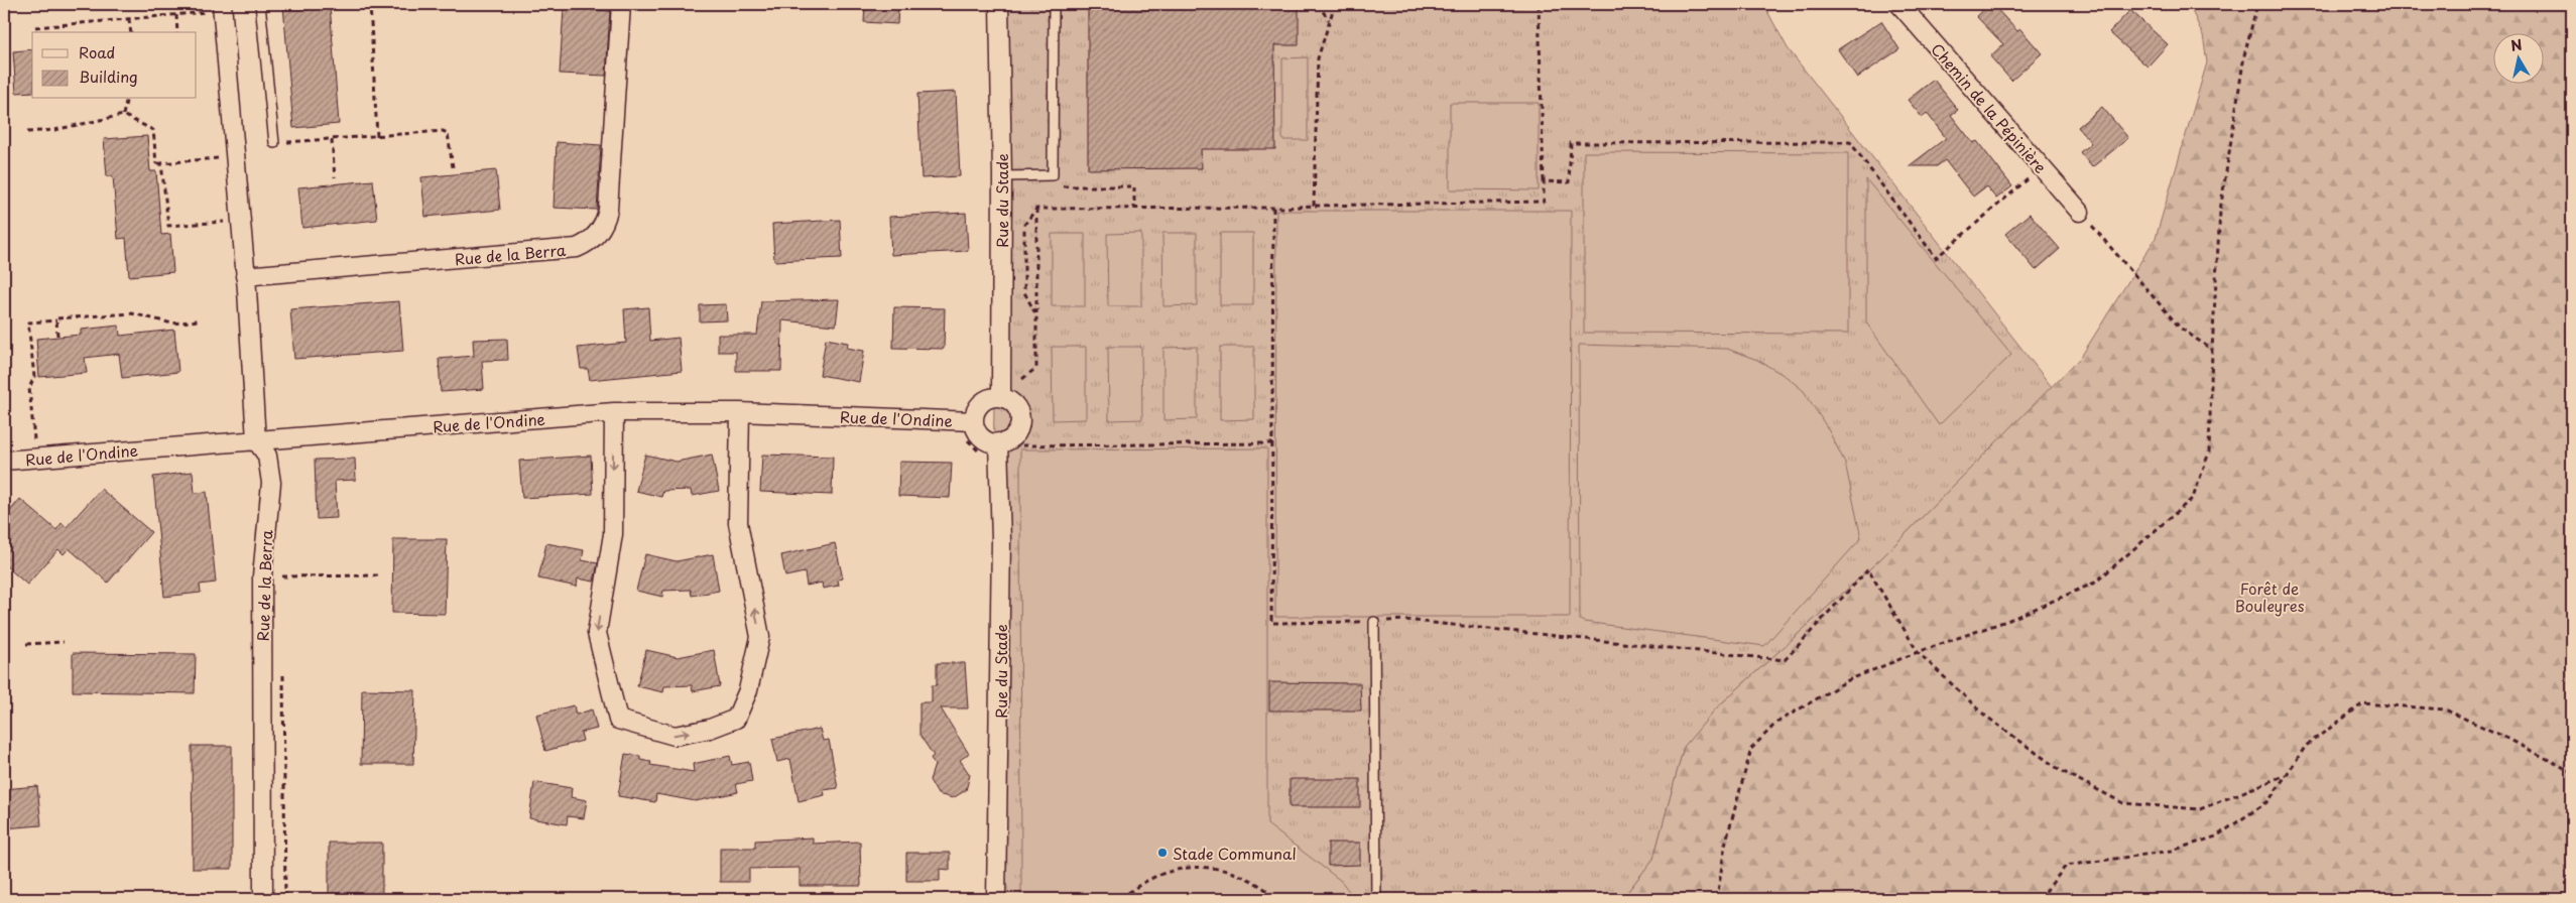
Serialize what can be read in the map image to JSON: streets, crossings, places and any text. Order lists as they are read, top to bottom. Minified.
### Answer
{"streets":{"street":["Chemin de la Pépinière","Rue du Stade","Rue de la Berra","Rue de l'Ondine"]},"crossings":[["Rue du Stade","Rue de l'Ondine"],["Rue de la Berra","Rue de l'Ondine"]],"parks":["Forêt de Bouleyres"],"places":["Stade Communal"],"legend":["Road","Building"],"north":"top"}
